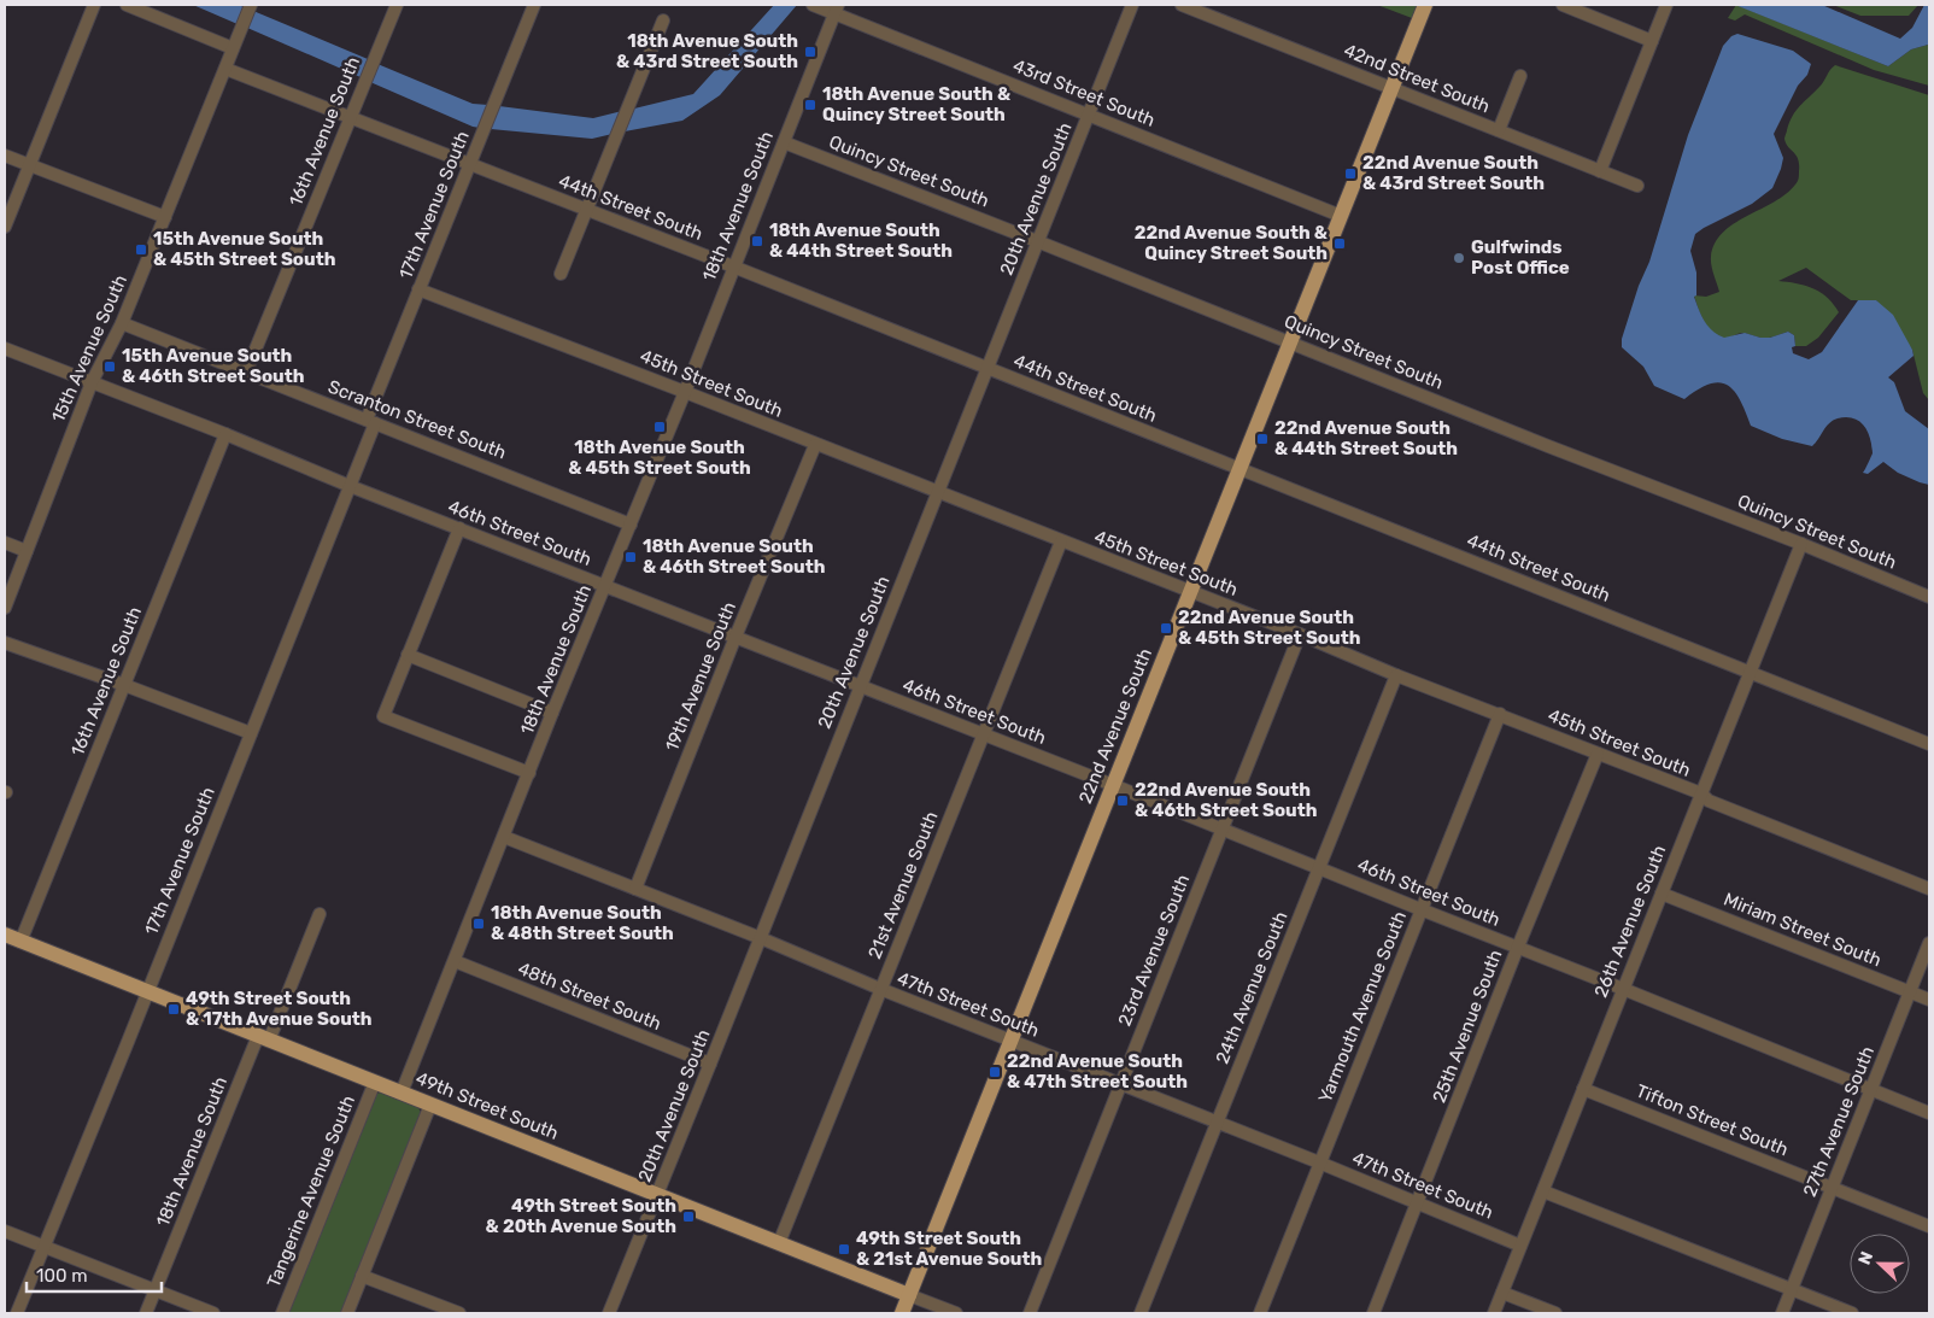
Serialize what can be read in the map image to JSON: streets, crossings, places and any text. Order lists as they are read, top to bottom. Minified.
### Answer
{"streets":{"main road":["22nd Avenue South","49th Street South"],"street":["42nd Street South","43rd Street South","16th Avenue South","Quincy Street South","20th Avenue South","17th Avenue South","18th Avenue South","44th Street South","15th Avenue South","45th Street South","Scranton Street South","46th Street South","19th Avenue South","21st Avenue South","26th Avenue South","Miriam Street South","23rd Avenue South","24th Avenue South","48th Street South","47th Street South","Yarmouth Avenue South","25th Avenue South","Tifton Street South","27th Avenue South","Tangerine Avenue South"]},"crossings":[["42nd Street South","22nd Avenue South"],["43rd Street South","20th Avenue South"],["43rd Street South","18th Avenue South"],["43rd Street South","22nd Avenue South"],["16th Avenue South","44th Street South"],["16th Avenue South","Scranton Street South"],["16th Avenue South","46th Street South"],["16th Avenue South","49th Street South"],["Quincy Street South","20th Avenue South"],["Quincy Street South","18th Avenue South"],["Quincy Street South","22nd Avenue South"],["Quincy Street South","26th Avenue South"],["20th Avenue South","44th Street South"],["20th Avenue South","45th Street South"],["20th Avenue South","46th Street South"],["20th Avenue South","48th Street South"],["20th Avenue South","47th Street South"],["20th Avenue South","49th Street South"],["17th Avenue South","44th Street South"],["17th Avenue South","45th Street South"],["17th Avenue South","Scranton Street South"],["17th Avenue South","46th Street South"],["17th Avenue South","49th Street South"],["18th Avenue South","44th Street South"],["18th Avenue South","45th Street South"],["18th Avenue South","Scranton Street South"],["18th Avenue South","46th Street South"],["18th Avenue South","48th Street South"],["18th Avenue South","47th Street South"],["18th Avenue South","49th Street South"],["44th Street South","15th Avenue South"],["44th Street South","22nd Avenue South"],["44th Street South","26th Avenue South"],["15th Avenue South","Scranton Street South"],["15th Avenue South","46th Street South"],["45th Street South","19th Avenue South"],["45th Street South","22nd Avenue South"],["45th Street South","21st Avenue South"],["45th Street South","26th Avenue South"],["45th Street South","23rd Avenue South"],["45th Street South","24th Avenue South"],["45th Street South","Yarmouth Avenue South"],["45th Street South","25th Avenue South"],["46th Street South","19th Avenue South"],["46th Street South","22nd Avenue South"],["46th Street South","21st Avenue South"],["46th Street South","26th Avenue South"],["46th Street South","23rd Avenue South"],["46th Street South","24th Avenue South"],["46th Street South","Yarmouth Avenue South"],["46th Street South","25th Avenue South"],["46th Street South","27th Avenue South"],["19th Avenue South","47th Street South"],["22nd Avenue South","47th Street South"],["22nd Avenue South","49th Street South"],["21st Avenue South","47th Street South"],["21st Avenue South","49th Street South"],["26th Avenue South","Miriam Street South"],["26th Avenue South","47th Street South"],["26th Avenue South","Tifton Street South"],["Miriam Street South","27th Avenue South"],["23rd Avenue South","47th Street South"],["24th Avenue South","47th Street South"],["47th Street South","Yarmouth Avenue South"],["47th Street South","25th Avenue South"],["49th Street South","Tangerine Avenue South"],["Tifton Street South","27th Avenue South"]],"places":{"transit":["18th Avenue South & 43rd Street South","18th Avenue South & Quincy Street South","22nd Avenue South & 43rd Street South","18th Avenue South & 44th Street South","22nd Avenue South & Quincy Street South","15th Avenue South & 45th Street South","15th Avenue South & 46th Street South","18th Avenue South & 45th Street South","22nd Avenue South & 44th Street South","18th Avenue South & 46th Street South","22nd Avenue South & 45th Street South","22nd Avenue South & 46th Street South","18th Avenue South & 48th Street South","49th Street South & 17th Avenue South","22nd Avenue South & 47th Street South","49th Street South & 20th Avenue South","49th Street South & 21st Avenue South"],"other":["Gulfwinds Post Office"]},"scale_bar":"100 m","north":"left"}
